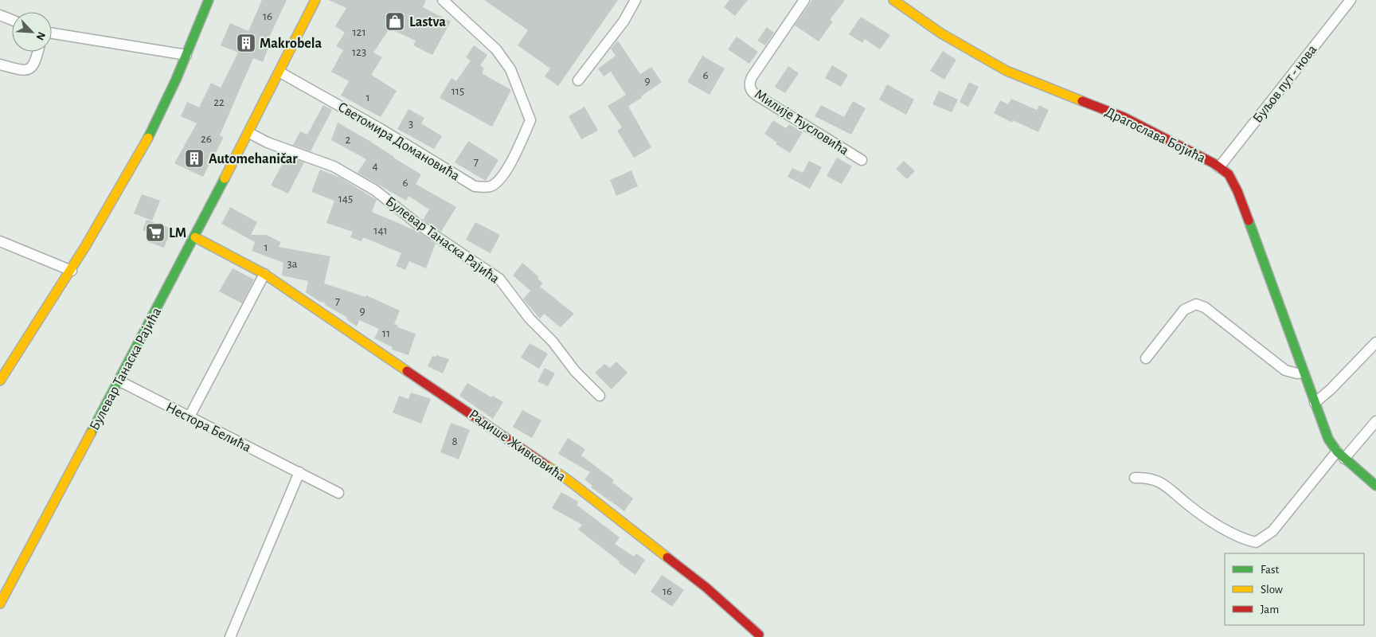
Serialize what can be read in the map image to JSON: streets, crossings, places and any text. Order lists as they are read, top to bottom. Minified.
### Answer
{"streets":{"street":["Буљов пут - нова","Милије Ћусловића","Драгослава Бојића","Светомира Домановића","Булевар Танаска Рајића","Нестора Белића","Радише Живковића"]},"crossings":[["Буљов пут - нова","Драгослава Бојића"],["Светомира Домановића","Булевар Танаска Рајића"],["Булевар Танаска Рајића","Нестора Белића"],["Булевар Танаска Рајића","Радише Живковића"]],"places":{"shop":["Lastva"],"building":["Makrobela","Automehaničar"],"supermarket":["LM"]},"house_numbers":["16","121","123","6","9","115","1","22","3","26","2","7","4","6","145","141","1","3a","7","9","11","8","16"],"legend":["Fast","Slow","Jam"],"north":"bottom right"}
